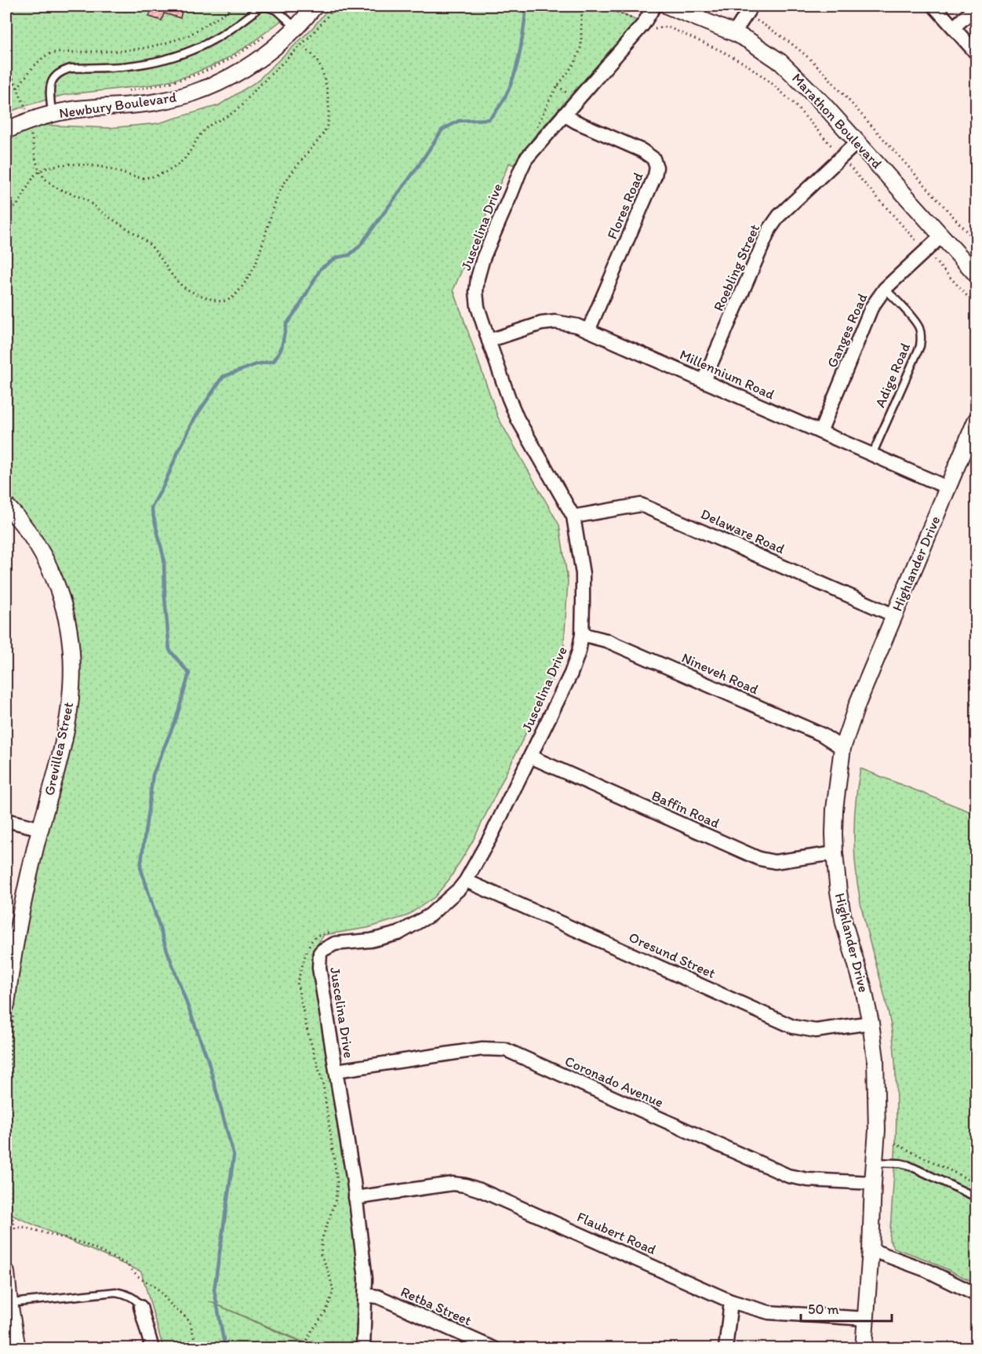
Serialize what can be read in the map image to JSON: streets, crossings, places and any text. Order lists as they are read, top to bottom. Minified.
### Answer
{"streets":{"street":["Newbury Boulevard","Marathon Boulevard","Flores Road","Juscelina Drive","Roebling Street","Ganges Road","Millennium Road","Delaware Road","Highlander Drive","Nineveh Road","Grevillea Street","Baffin Road","Oresund Street","Coronado Avenue","Flaubert Road","Retba Street"],"lane":["Adige Road"]},"crossings":[["Marathon Boulevard","Roebling Street"],["Marathon Boulevard","Ganges Road"],["Flores Road","Juscelina Drive"],["Flores Road","Millennium Road"],["Juscelina Drive","Millennium Road"],["Juscelina Drive","Delaware Road"],["Juscelina Drive","Nineveh Road"],["Juscelina Drive","Baffin Road"],["Juscelina Drive","Oresund Street"],["Juscelina Drive","Coronado Avenue"],["Juscelina Drive","Flaubert Road"],["Juscelina Drive","Retba Street"],["Roebling Street","Millennium Road"],["Ganges Road","Millennium Road"],["Ganges Road","Adige Road"],["Millennium Road","Adige Road"],["Millennium Road","Highlander Drive"],["Delaware Road","Highlander Drive"],["Highlander Drive","Nineveh Road"],["Highlander Drive","Baffin Road"],["Highlander Drive","Oresund Street"],["Highlander Drive","Coronado Avenue"],["Highlander Drive","Flaubert Road"]],"scale_bar":"50 m"}
